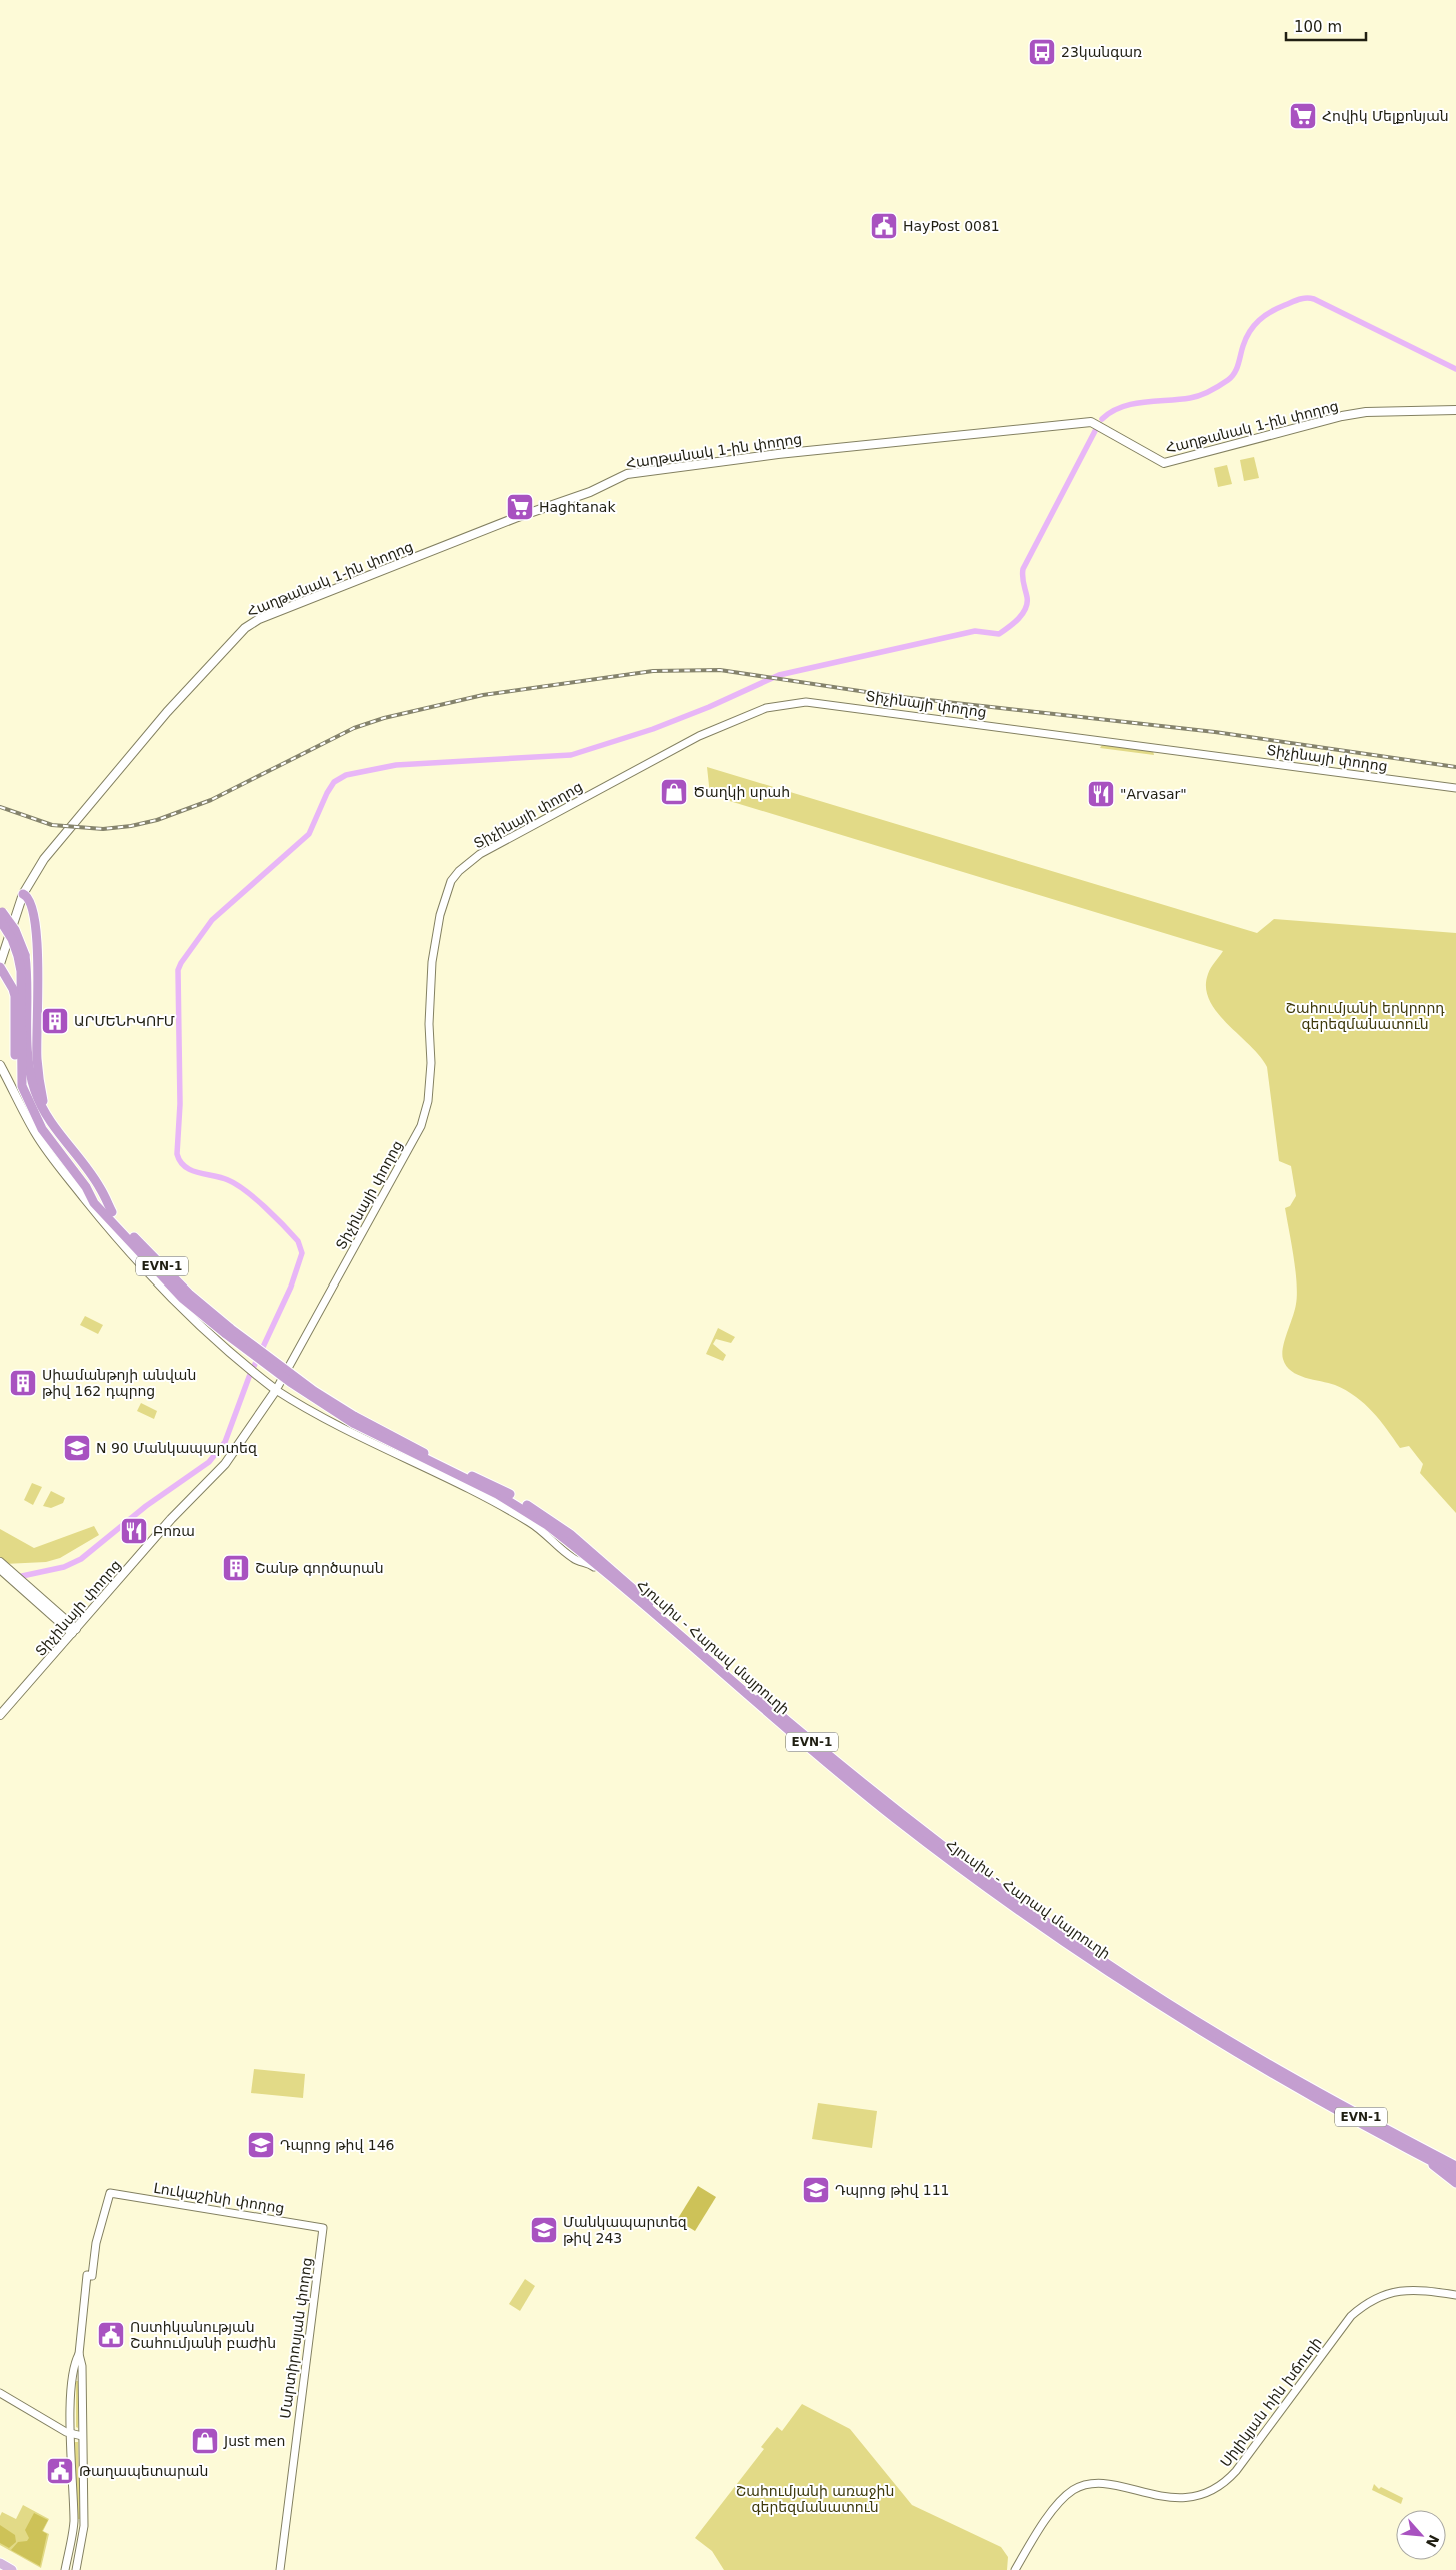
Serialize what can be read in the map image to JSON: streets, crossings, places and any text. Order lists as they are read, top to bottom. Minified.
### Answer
{"streets":{"highway":["EVN-1","Հյուսիս - Հարավ մայրուղի"],"main road":["Հաղթանակ 1-ին փողոց","Տիչինայի փողոց"],"street":["Լուկաշինի փողոց","Մարտիրոսյան փողոց","Սիլիկյան հին խճուղի"]},"crossings":[["Լուկաշինի փողոց","Մարտիրոսյան փողոց"]],"parks":["Շահումյանի երկրորդ գերեզմանատուն","Շահումյանի առաջին գերեզմանատուն"],"places":{"bus stop":["23կանգառ"],"supermarket":["Հովիկ Մելքոնյան","Haghtanak"],"public building":["HayPost 0081","Ոստիկանության Շահումյանի բաժին","Թաղապետարան"],"shop":["Ծաղկի սրահ","Just men"],"restaurant":["\"Arvasar\"","Բոռա"],"building":["ԱՐՄԵՆԻԿՈՒՄ","Սիամանթոյի անվան թիվ 162 դպրոց","Շանթ գործարան"],"school or university":["N 90 Մանկապարտեզ","Դպրոց թիվ 146","Դպրոց թիվ 111","Մանկապարտեզ թիվ 243"]},"scale_bar":"100 m","north":"bottom right"}
